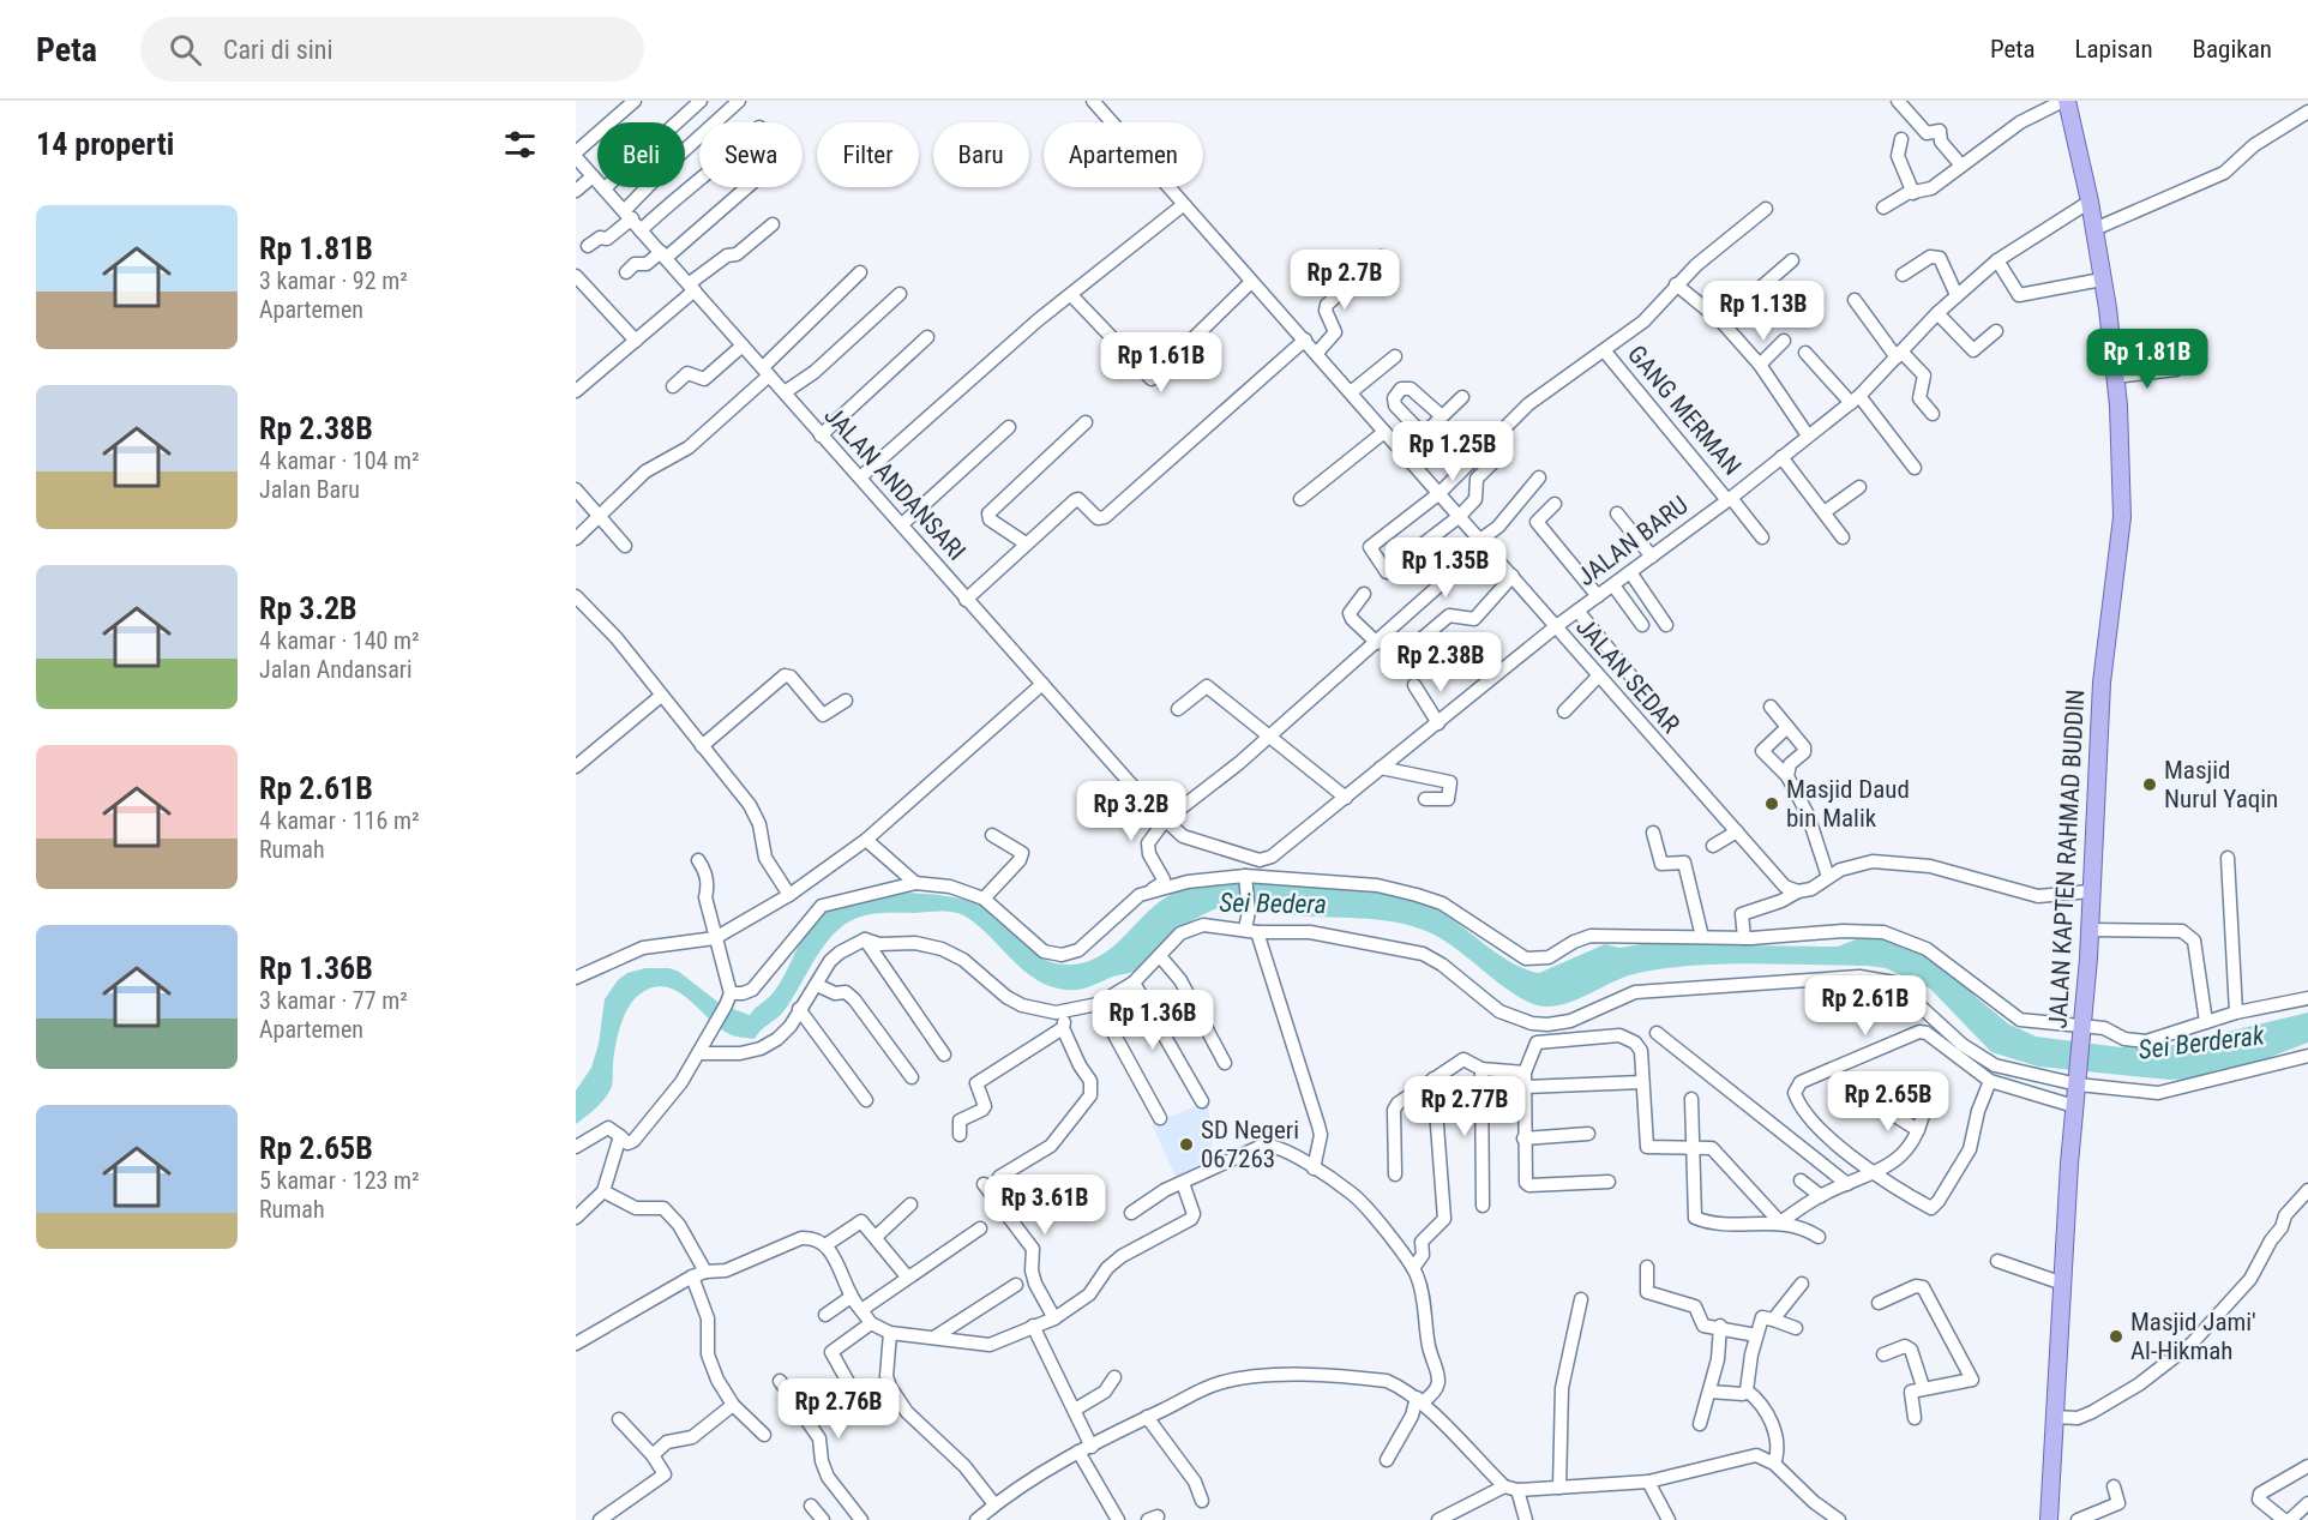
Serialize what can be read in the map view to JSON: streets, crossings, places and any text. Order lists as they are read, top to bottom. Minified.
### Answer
{"streets":{"main road":["JALAN KAPTEN RAHMAD BUDDIN"],"street":["GANG MERMAN","JALAN ANDANSARI","JALAN BARU","JALAN SEDAR"]},"crossings":[["GANG MERMAN","JALAN BARU"],["JALAN ANDANSARI","JALAN BARU"],["JALAN BARU","JALAN SEDAR"],["JALAN BARU","JALAN KAPTEN RAHMAD BUDDIN"]],"water":["Sei Bedera","Sei Berderak"],"places":["Masjid Nurul Yaqin","Masjid Daud bin Malik","SD Negeri 067263","Masjid Jami' Al-Hikmah"],"page":{"header":"Peta","search":"Cari di sini","nav":["Peta","Lapisan","Bagikan"],"heading":"14 properti","chip":["Beli","Sewa","Filter","Baru","Apartemen"],"list":[{"name":"Rp 1.81B","note":"3 kamar · 92 m² · Apartemen"},{"name":"Rp 2.38B","note":"4 kamar · 104 m² · Jalan Baru"},{"name":"Rp 3.2B","note":"4 kamar · 140 m² · Jalan Andansari"},{"name":"Rp 2.61B","note":"4 kamar · 116 m² · Rumah"},{"name":"Rp 1.36B","note":"3 kamar · 77 m² · Apartemen"},{"name":"Rp 2.65B","note":"5 kamar · 123 m² · Rumah"}],"price":["Rp 2.7B","Rp 1.13B","Rp 1.81B","Rp 1.61B","Rp 1.25B","Rp 1.35B","Rp 2.38B","Rp 3.2B","Rp 2.61B","Rp 1.36B","Rp 2.65B","Rp 2.77B","Rp 3.61B","Rp 2.76B"]}}
